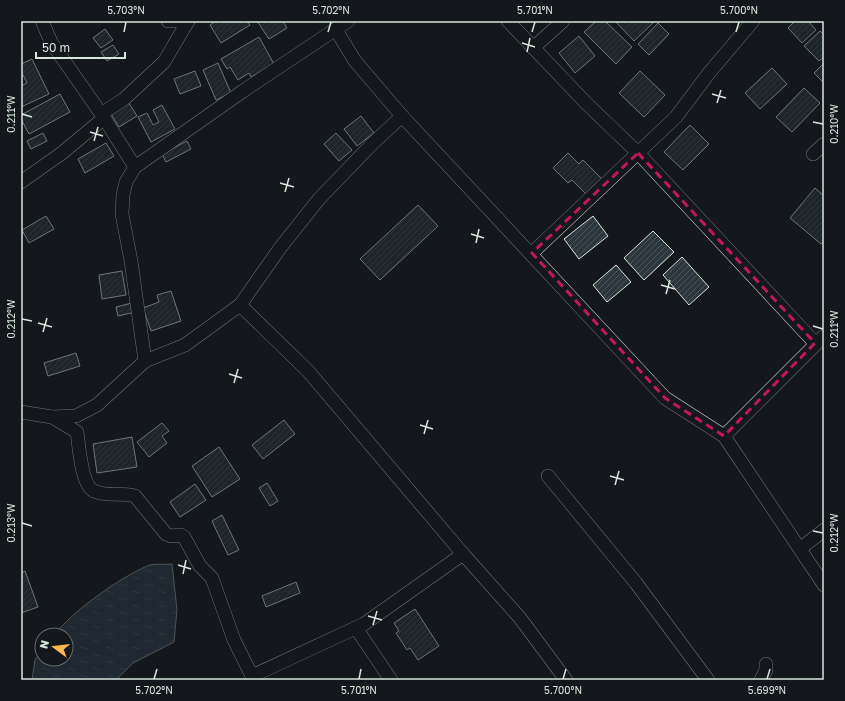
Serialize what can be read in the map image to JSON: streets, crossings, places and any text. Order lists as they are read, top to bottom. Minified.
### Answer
{"scale_bar":"50 m","north":"left","coordinates":["5.703°N","5.702°N","5.701°N","5.700°N","0.211°W","0.210°W","0.212°W","0.213°W","5.699°N"]}
